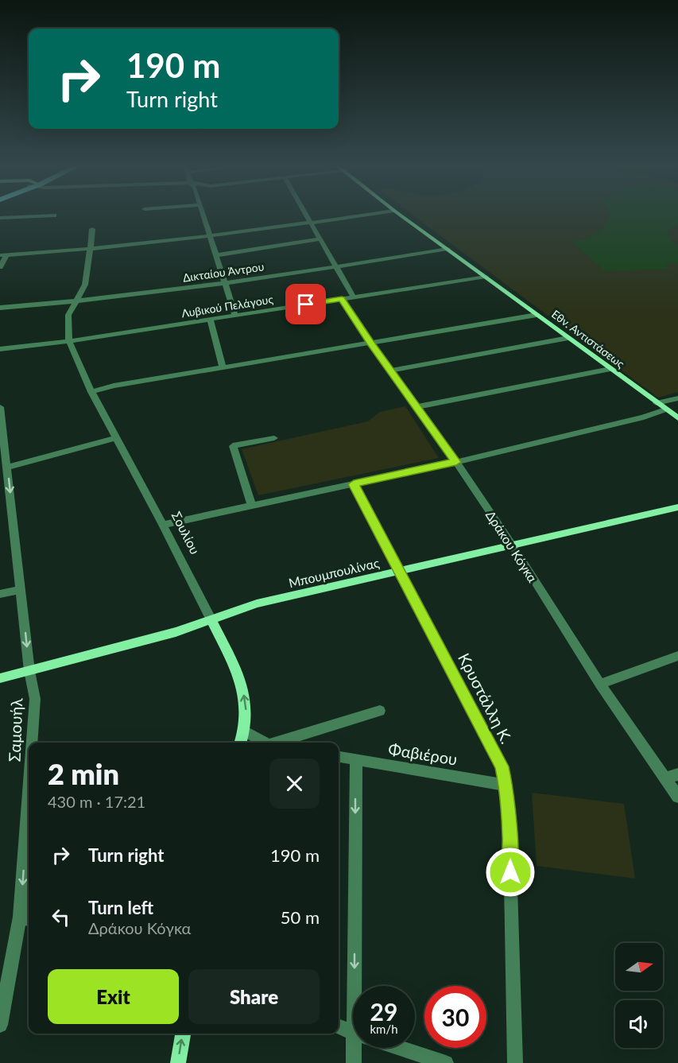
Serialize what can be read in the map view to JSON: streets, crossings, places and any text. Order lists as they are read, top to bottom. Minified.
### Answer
{"streets":{"street":["Δικταίου Άντρου","Λυβικού Πελάγους","Εθν. Αντιστάσεως","Σουλίου","Δράκου Κόγκα","Μπουμπουλίνας","Κρυστάλλη Κ.","Σαμουήλ","Φαβιέρου"]},"crossings":[["Δικταίου Άντρου","Εθν. Αντιστάσεως"],["Λυβικού Πελάγους","Εθν. Αντιστάσεως"],["Λυβικού Πελάγους","Σουλίου"],["Λυβικού Πελάγους","Δράκου Κόγκα"],["Σουλίου","Μπουμπουλίνας"],["Δράκου Κόγκα","Μπουμπουλίνας"],["Μπουμπουλίνας","Κρυστάλλη Κ."],["Μπουμπουλίνας","Σαμουήλ"],["Κρυστάλλη Κ.","Φαβιέρου"]],"one_way":["Σαμουήλ"],"north":"right","page":{"turn":["190 m","Turn right"],"heading":["2 min","430 m · 17:21"],"list":[{"name":"Turn right","value":"190 m"},{"name":"Turn left","note":"Δράκου Κόγκα","value":"50 m"}],"buttons":["Exit","Share"],"speed":"29 km/h","limit":"30"}}
